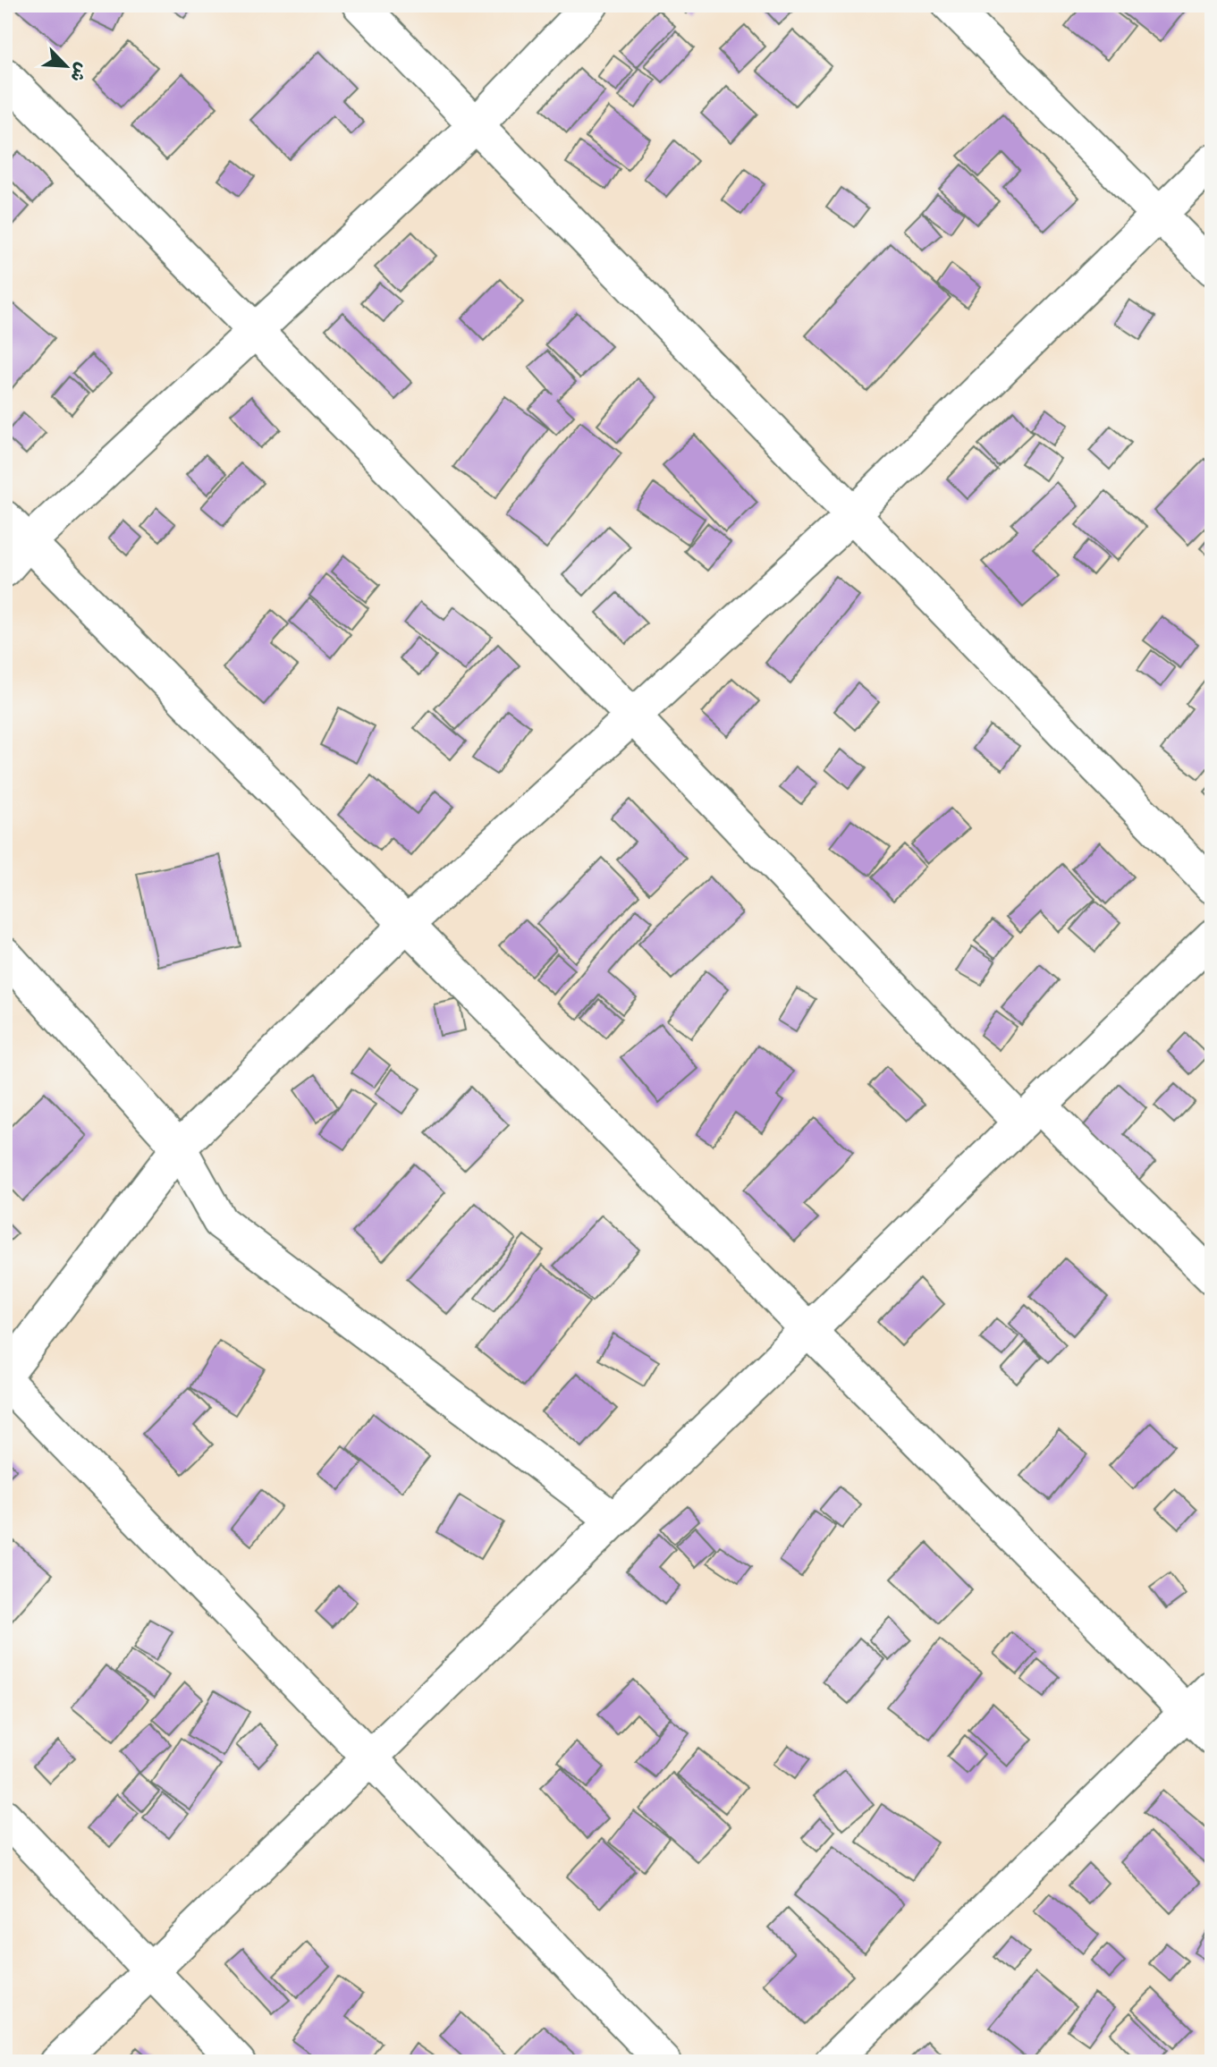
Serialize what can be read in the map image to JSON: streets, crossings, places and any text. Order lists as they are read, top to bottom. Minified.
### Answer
{"north":"bottom right"}
